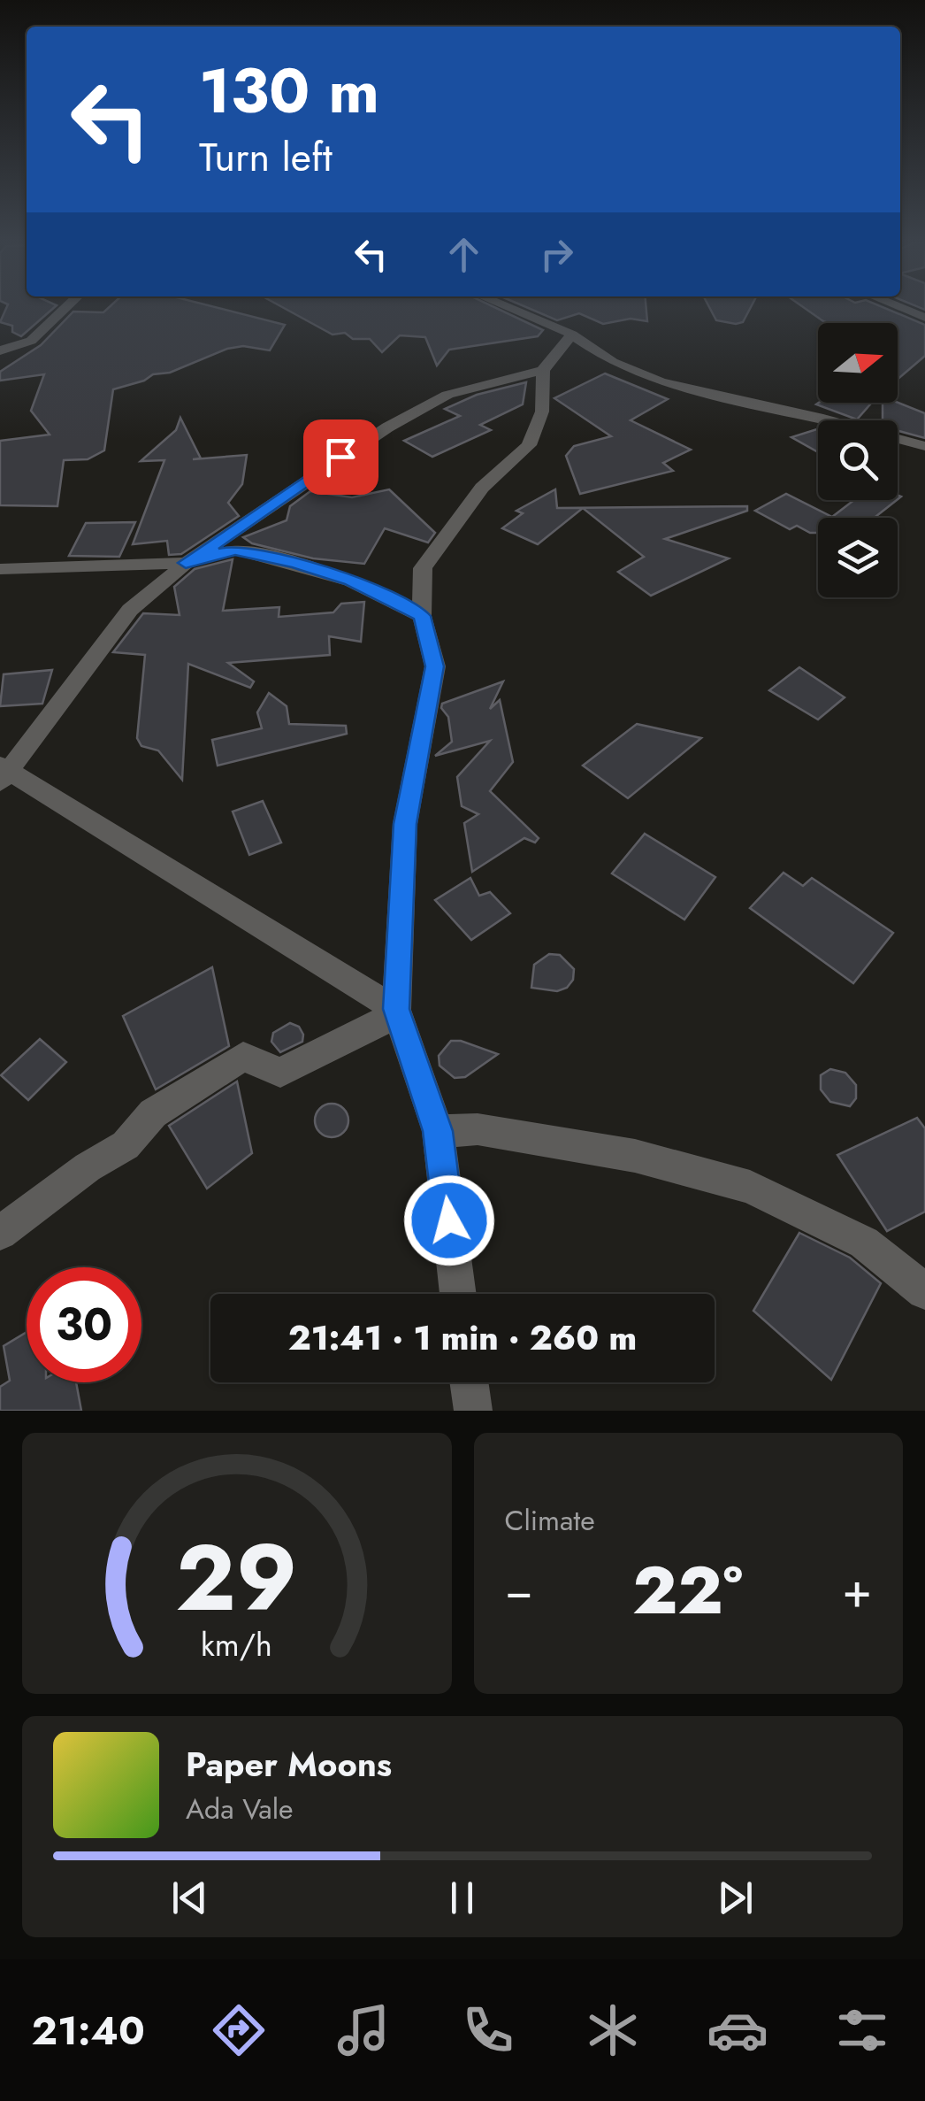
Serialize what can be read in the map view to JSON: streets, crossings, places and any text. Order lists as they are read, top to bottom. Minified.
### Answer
{"north":"right","page":{"turn":["130 m","Turn left"],"limit":"30","trip":"21:41 · 1 min · 260 m","tile":"Climate","heat":["−","22°","+"],"song":["Paper Moons","Ada Vale"],"tabs":"21:40","gauge":["29","km/h"]}}
